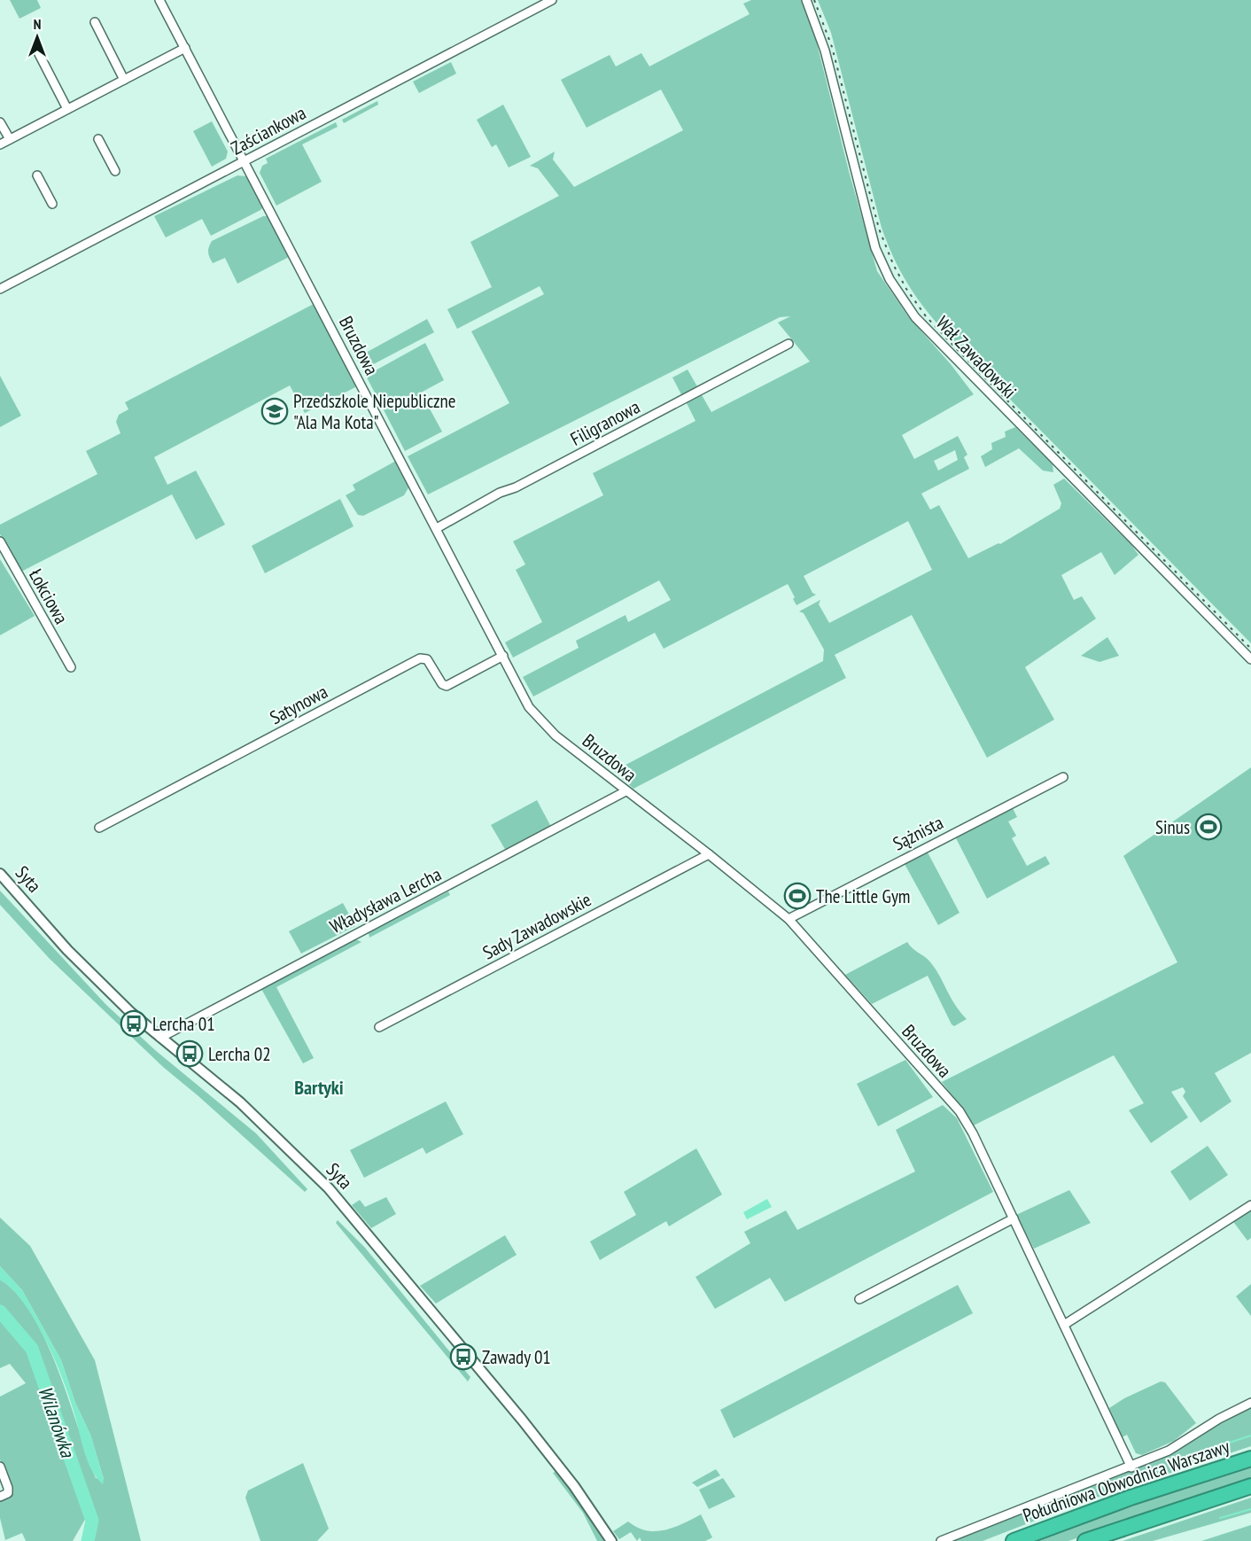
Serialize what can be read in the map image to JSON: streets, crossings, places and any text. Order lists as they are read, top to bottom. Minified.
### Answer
{"streets":{"highway":["Południowa Obwodnica Warszawy"],"street":["Zaściankowa","Bruzdowa","Wał Zawadowski","Filigranowa","Łokciowa","Satynowa","Sążnista","Syta","Władysława Lercha","Sady Zawadowskie"]},"crossings":[["Zaściankowa","Bruzdowa"],["Bruzdowa","Filigranowa"],["Bruzdowa","Satynowa"],["Bruzdowa","Sążnista"],["Bruzdowa","Władysława Lercha"],["Bruzdowa","Sady Zawadowskie"],["Syta","Władysława Lercha"]],"districts":["Bartyki"],"water":["Wilanówka"],"places":{"school or university":["Przedszkole Niepubliczne \"Ala Ma Kota\""],"sports":["Sinus","The Little Gym"],"bus stop":["Lercha 01","Lercha 02","Zawady 01"]},"north":"top"}
